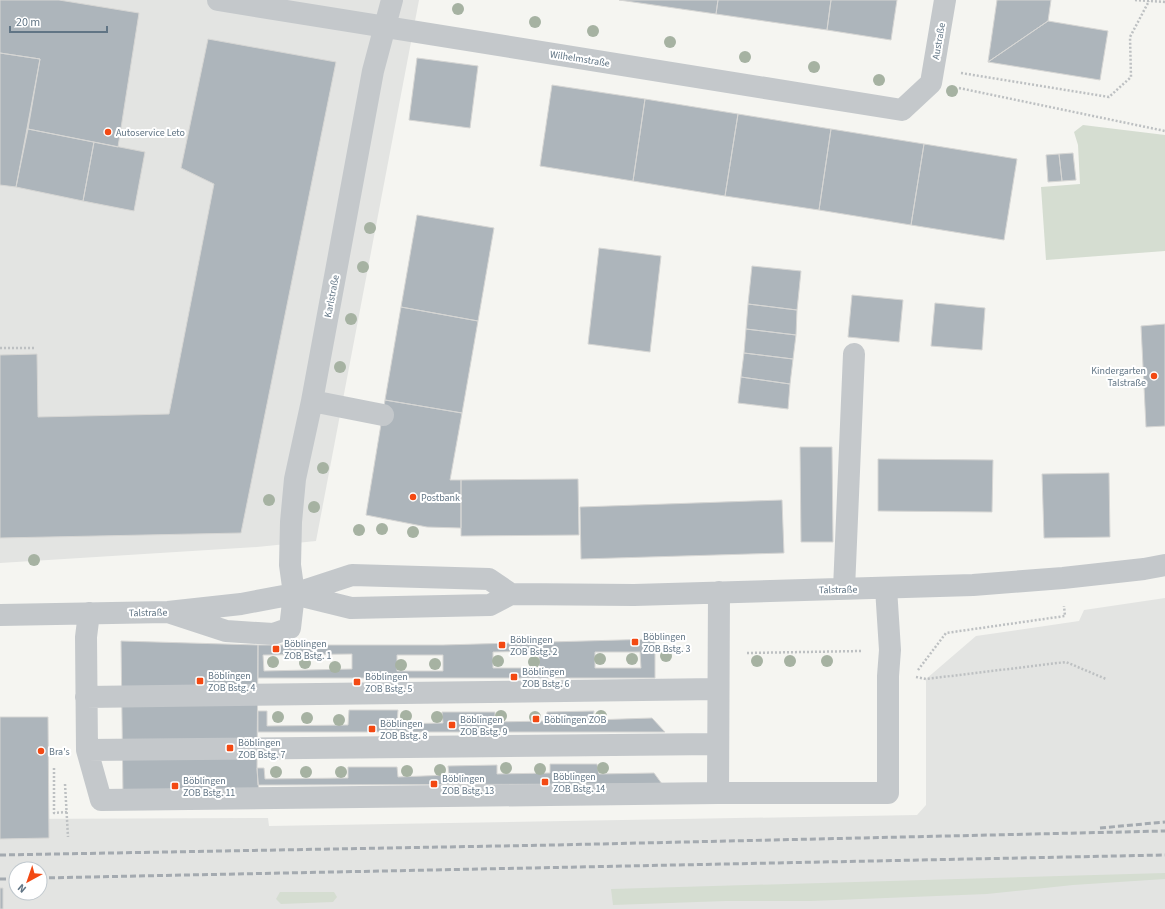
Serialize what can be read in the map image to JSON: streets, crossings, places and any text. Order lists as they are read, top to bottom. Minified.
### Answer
{"streets":{"street":["Austraße","Wilhelmstraße","Karlstraße","Talstraße"]},"crossings":[["Austraße","Wilhelmstraße"],["Wilhelmstraße","Karlstraße"],["Karlstraße","Talstraße"]],"places":{"other":["Autoservice Leto","Kindergarten Talstraße","Postbank","Bra's"],"transit":["Böblingen ZOB Bstg. 3","Böblingen ZOB Bstg. 2","Böblingen ZOB Bstg. 1","Böblingen ZOB Bstg. 6","Böblingen ZOB Bstg. 4","Böblingen ZOB Bstg. 5","Böblingen ZOB","Böblingen ZOB Bstg. 9","Böblingen ZOB Bstg. 8","Böblingen ZOB Bstg. 7","Böblingen ZOB Bstg. 14","Böblingen ZOB Bstg. 13","Böblingen ZOB Bstg. 11"]},"scale_bar":"20 m","north":"bottom left"}
